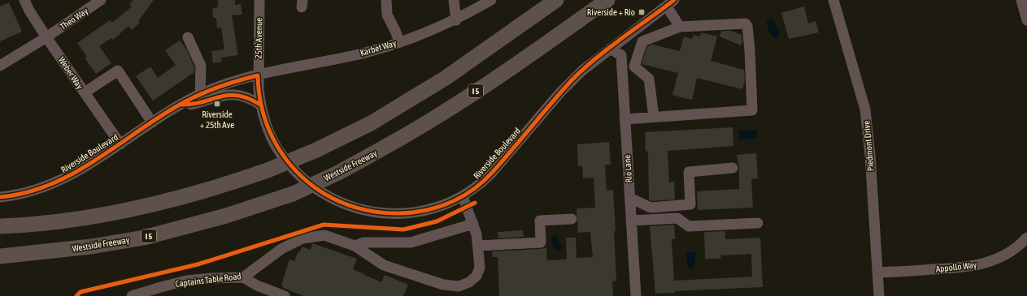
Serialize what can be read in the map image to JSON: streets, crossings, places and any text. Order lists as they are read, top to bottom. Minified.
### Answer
{"streets":{"highway":["I 5","Westside Freeway"],"street":["Theo Way","25th Avenue","Karbet Way","Weber Way","Piedmont Drive","Riverside Boulevard","Rio Lane","Appollo Way","Captains Table Road"]},"crossings":[["Theo Way","Weber Way"],["25th Avenue","Karbet Way"],["25th Avenue","Riverside Boulevard"],["Karbet Way","Riverside Boulevard"],["Weber Way","Riverside Boulevard"],["Piedmont Drive","Appollo Way"],["Riverside Boulevard","Rio Lane"]],"places":{"transit":["Riverside + Rio","Riverside + 25th Ave"]}}
